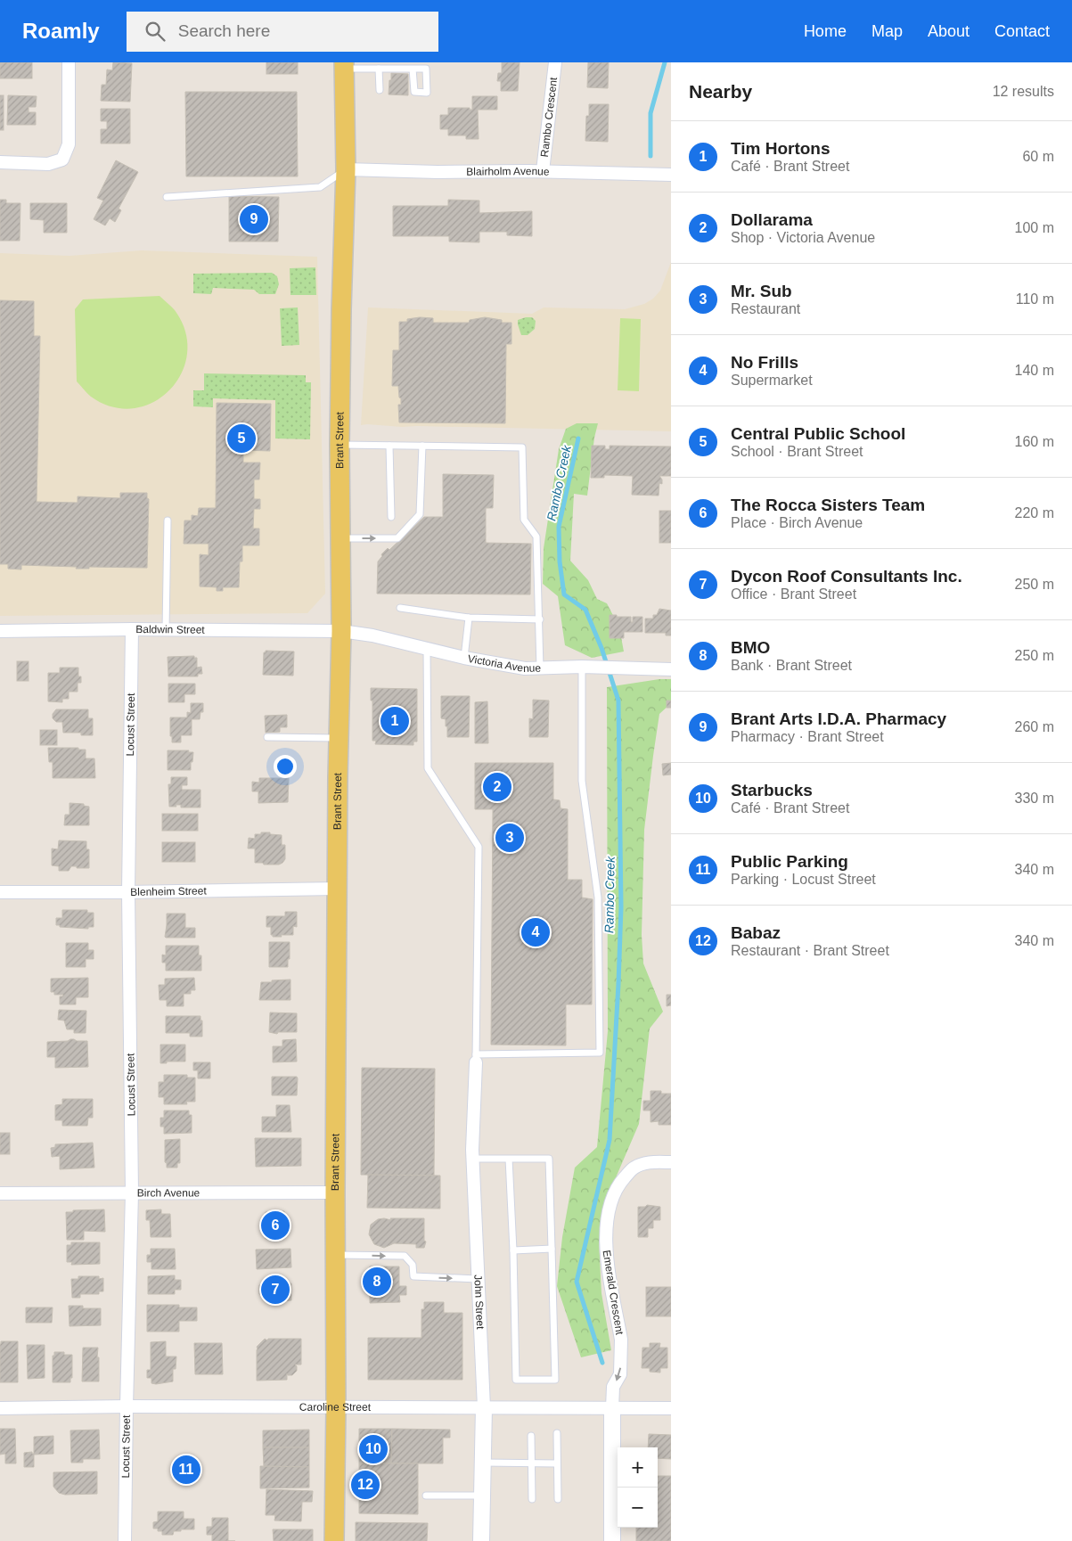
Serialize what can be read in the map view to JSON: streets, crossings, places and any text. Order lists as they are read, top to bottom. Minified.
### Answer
{"streets":{"main road":["Brant Street"],"street":["Rambo Crescent","Blairholm Avenue","Baldwin Street","Victoria Avenue","Locust Street","Blenheim Street","Birch Avenue","Emerald Crescent","John Street","Caroline Street"]},"crossings":[["Rambo Crescent","Blairholm Avenue"],["Blairholm Avenue","Brant Street"],["Brant Street","Baldwin Street"],["Brant Street","Victoria Avenue"],["Brant Street","Blenheim Street"],["Brant Street","Birch Avenue"],["Brant Street","Caroline Street"],["Baldwin Street","Victoria Avenue"],["Baldwin Street","Locust Street"],["Locust Street","Blenheim Street"],["Locust Street","Birch Avenue"],["Locust Street","Caroline Street"],["Emerald Crescent","Caroline Street"],["John Street","Caroline Street"]],"one_way":["Emerald Crescent"],"water":["Rambo Creek"],"page":{"header":"Roamly","search":"Search here","nav":["Home","Map","About","Contact"],"heading":["Nearby","12 results"],"list":[{"mark":"1","name":"Tim Hortons","note":"Café · Brant Street","value":"60 m"},{"mark":"2","name":"Dollarama","note":"Shop · Victoria Avenue","value":"100 m"},{"mark":"3","name":"Mr. Sub","note":"Restaurant","value":"110 m"},{"mark":"4","name":"No Frills","note":"Supermarket","value":"140 m"},{"mark":"5","name":"Central Public School","note":"School · Brant Street","value":"160 m"},{"mark":"6","name":"The Rocca Sisters Team","note":"Place · Birch Avenue","value":"220 m"},{"mark":"7","name":"Dycon Roof Consultants Inc.","note":"Office · Brant Street","value":"250 m"},{"mark":"8","name":"BMO","note":"Bank · Brant Street","value":"250 m"},{"mark":"9","name":"Brant Arts I.D.A. Pharmacy","note":"Pharmacy · Brant Street","value":"260 m"},{"mark":"10","name":"Starbucks","note":"Café · Brant Street","value":"330 m"},{"mark":"11","name":"Public Parking","note":"Parking · Locust Street","value":"340 m"},{"mark":"12","name":"Babaz","note":"Restaurant · Brant Street","value":"340 m"}],"pins":["9","5","1","2","3","4","6","8","7","10","11","12"],"map_buttons":["+","−"]}}
